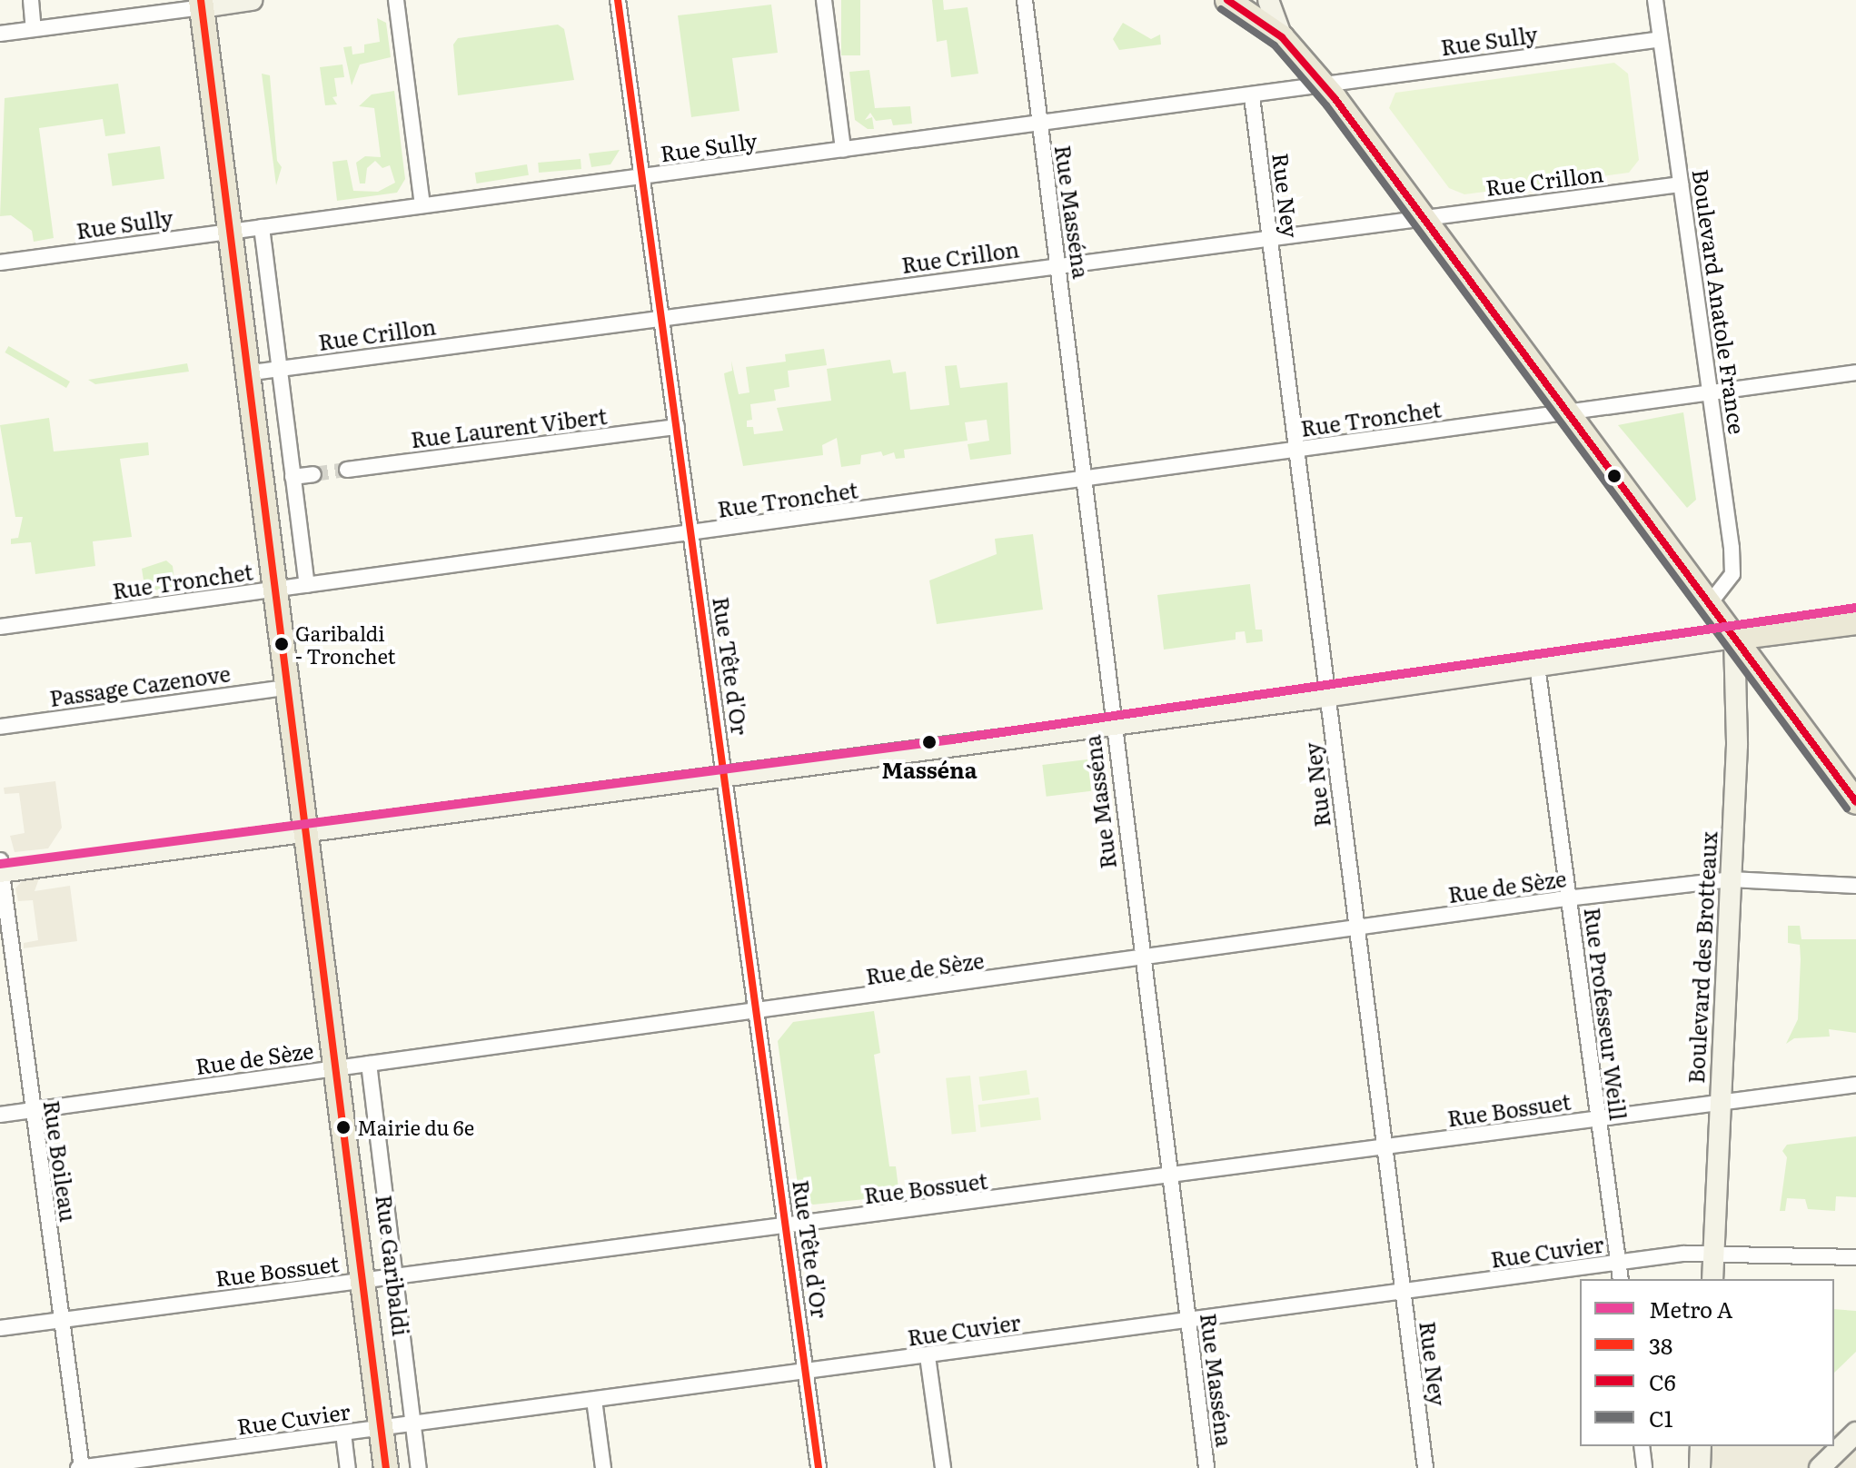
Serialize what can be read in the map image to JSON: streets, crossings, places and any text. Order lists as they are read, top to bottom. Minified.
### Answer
{"streets":{"main road":["Boulevard des Brotteaux","Rue Garibaldi"],"street":["Rue Sully","Rue Crillon","Rue Ney","Rue Masséna","Boulevard Anatole France","Rue Tronchet","Rue Laurent Vibert","Rue Tête d'Or","Passage Cazenove","Rue de Sèze","Rue Professeur Weill","Rue Bossuet","Rue Boileau","Rue Cuvier"]},"crossings":[["Rue Sully","Rue Ney"],["Rue Sully","Rue Masséna"],["Rue Sully","Boulevard Anatole France"],["Rue Sully","Rue Tête d'Or"],["Rue Sully","Rue Garibaldi"],["Rue Crillon","Rue Ney"],["Rue Crillon","Rue Masséna"],["Rue Crillon","Boulevard Anatole France"],["Rue Crillon","Rue Tête d'Or"],["Rue Crillon","Rue Garibaldi"],["Rue Ney","Rue Tronchet"],["Rue Ney","Rue de Sèze"],["Rue Ney","Rue Bossuet"],["Rue Ney","Rue Cuvier"],["Rue Masséna","Rue Tronchet"],["Rue Masséna","Rue de Sèze"],["Rue Masséna","Rue Bossuet"],["Rue Masséna","Rue Cuvier"],["Rue Tronchet","Rue Tête d'Or"],["Rue Tronchet","Rue Garibaldi"],["Rue Laurent Vibert","Rue Tête d'Or"],["Rue Tête d'Or","Rue de Sèze"],["Rue Tête d'Or","Rue Bossuet"],["Rue Tête d'Or","Rue Cuvier"],["Passage Cazenove","Rue Garibaldi"],["Rue de Sèze","Boulevard des Brotteaux"],["Rue de Sèze","Rue Professeur Weill"],["Rue de Sèze","Rue Boileau"],["Rue de Sèze","Rue Garibaldi"],["Boulevard des Brotteaux","Rue Bossuet"],["Boulevard des Brotteaux","Rue Cuvier"],["Rue Professeur Weill","Rue Bossuet"],["Rue Professeur Weill","Rue Cuvier"],["Rue Bossuet","Rue Boileau"],["Rue Bossuet","Rue Garibaldi"],["Rue Boileau","Rue Cuvier"],["Rue Cuvier","Rue Garibaldi"]],"places":["Garibaldi - Tronchet","Masséna","Mairie du 6e"],"lines":["transit line 38","transit line C6","transit line C1","metro line A"],"legend":["Metro A","38","C6","C1"]}
